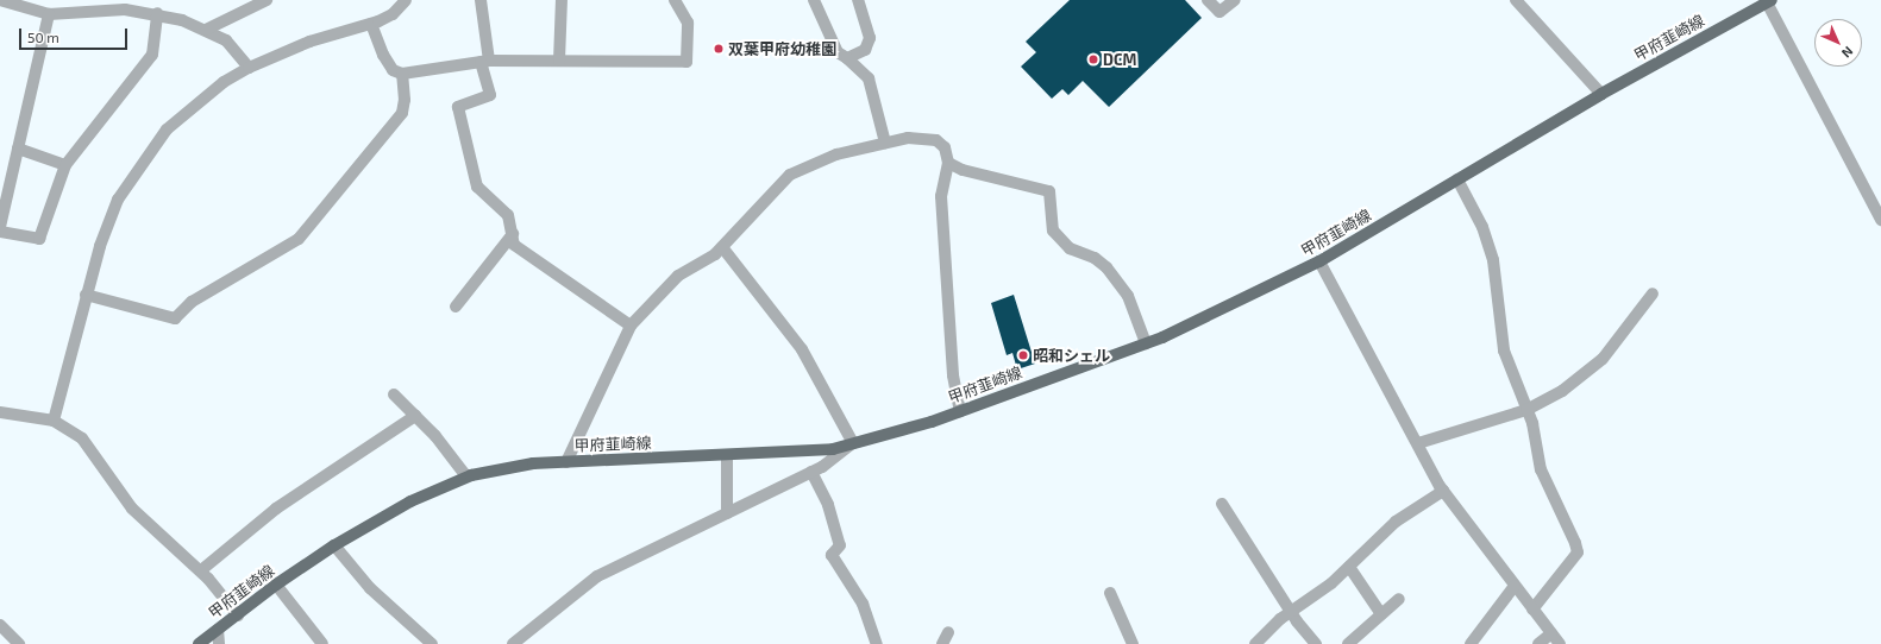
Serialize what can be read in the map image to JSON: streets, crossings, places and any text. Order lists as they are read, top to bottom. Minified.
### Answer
{"streets":{"main road":["甲府韮崎線"]},"places":["双葉甲府幼稚園","DCM","昭和シェル"],"scale_bar":"50 m","north":"bottom right"}
